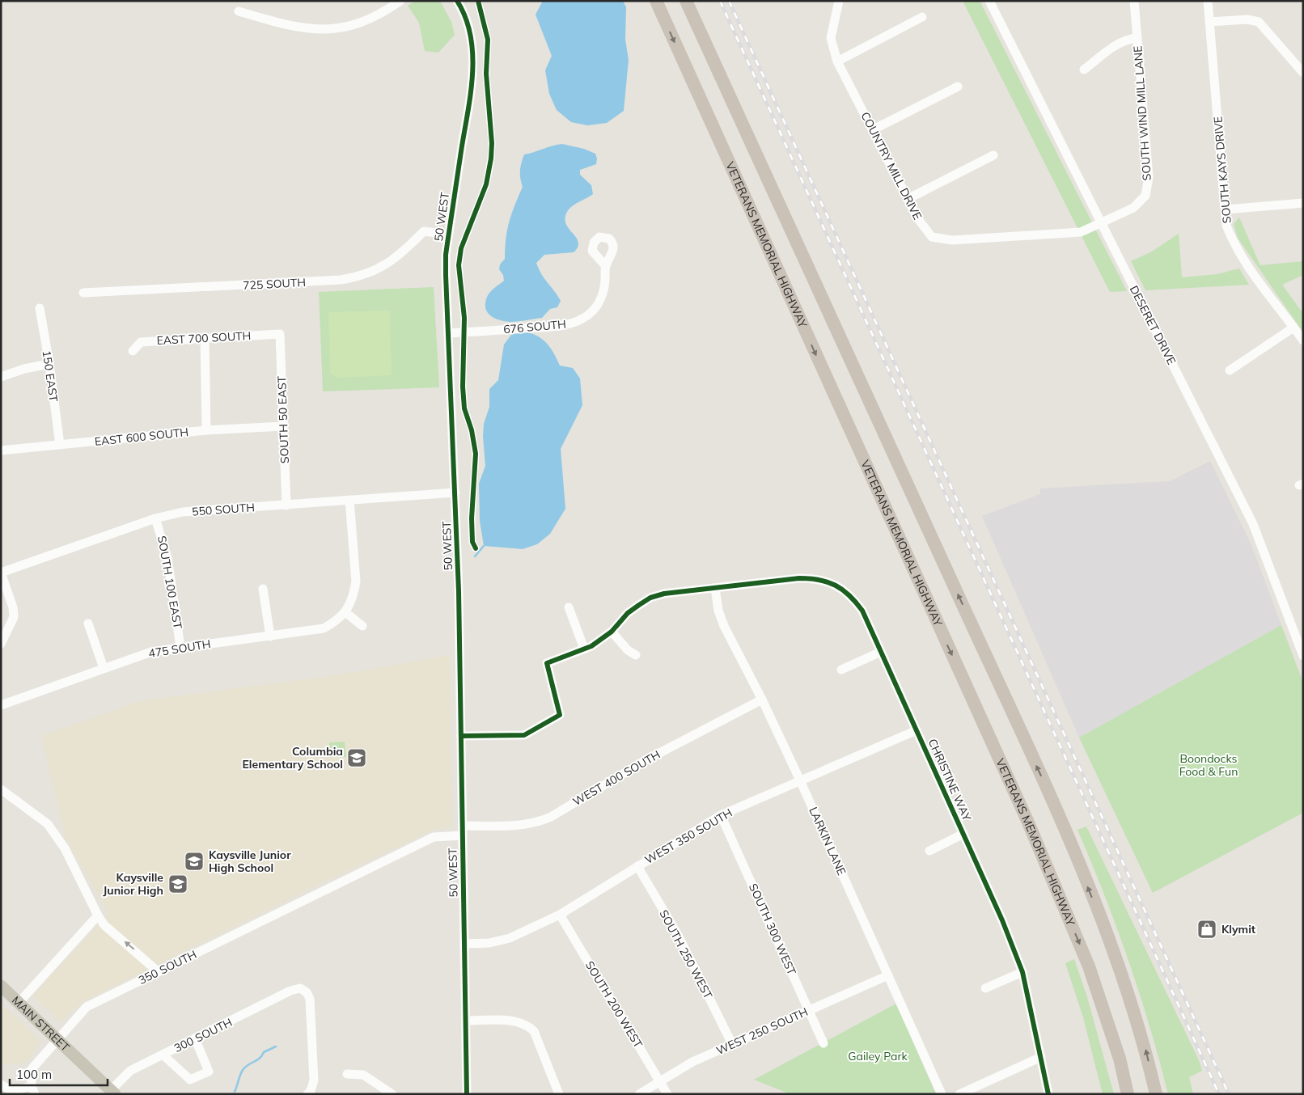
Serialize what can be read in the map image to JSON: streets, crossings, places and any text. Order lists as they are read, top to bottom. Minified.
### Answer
{"streets":{"highway":["VETERANS MEMORIAL HIGHWAY"],"main road":["MAIN STREET"],"street":["SOUTH WIND MILL LANE","COUNTRY MILL DRIVE","SOUTH KAYS DRIVE","50 WEST","725 SOUTH","DESERET DRIVE","676 SOUTH","EAST 700 SOUTH","150 EAST","SOUTH 50 EAST","EAST 600 SOUTH","550 SOUTH","SOUTH 100 EAST","475 SOUTH","WEST 400 SOUTH","CHRISTINE WAY","WEST 350 SOUTH","LARKIN LANE","SOUTH 300 WEST","SOUTH 250 WEST","350 SOUTH","SOUTH 200 WEST","WEST 250 SOUTH","300 SOUTH"]},"crossings":[["SOUTH WIND MILL LANE","COUNTRY MILL DRIVE"],["SOUTH WIND MILL LANE","DESERET DRIVE"],["COUNTRY MILL DRIVE","DESERET DRIVE"],["50 WEST","725 SOUTH"],["50 WEST","676 SOUTH"],["50 WEST","550 SOUTH"],["50 WEST","WEST 400 SOUTH"],["50 WEST","CHRISTINE WAY"],["50 WEST","WEST 350 SOUTH"],["50 WEST","350 SOUTH"],["EAST 700 SOUTH","SOUTH 50 EAST"],["150 EAST","EAST 600 SOUTH"],["SOUTH 50 EAST","EAST 600 SOUTH"],["SOUTH 50 EAST","550 SOUTH"],["550 SOUTH","SOUTH 100 EAST"],["SOUTH 100 EAST","475 SOUTH"],["WEST 400 SOUTH","LARKIN LANE"],["CHRISTINE WAY","WEST 350 SOUTH"],["CHRISTINE WAY","LARKIN LANE"],["WEST 350 SOUTH","LARKIN LANE"],["WEST 350 SOUTH","SOUTH 300 WEST"],["WEST 350 SOUTH","SOUTH 250 WEST"],["WEST 350 SOUTH","SOUTH 200 WEST"],["LARKIN LANE","WEST 250 SOUTH"],["SOUTH 300 WEST","WEST 250 SOUTH"],["SOUTH 250 WEST","WEST 250 SOUTH"],["350 SOUTH","MAIN STREET"],["SOUTH 200 WEST","WEST 250 SOUTH"],["MAIN STREET","300 SOUTH"]],"parks":["Boondocks Food & Fun","Gailey Park"],"places":{"school or university":["Columbia Elementary School","Kaysville Junior High School","Kaysville Junior High"],"shop":["Klymit"]},"scale_bar":"100 m"}
